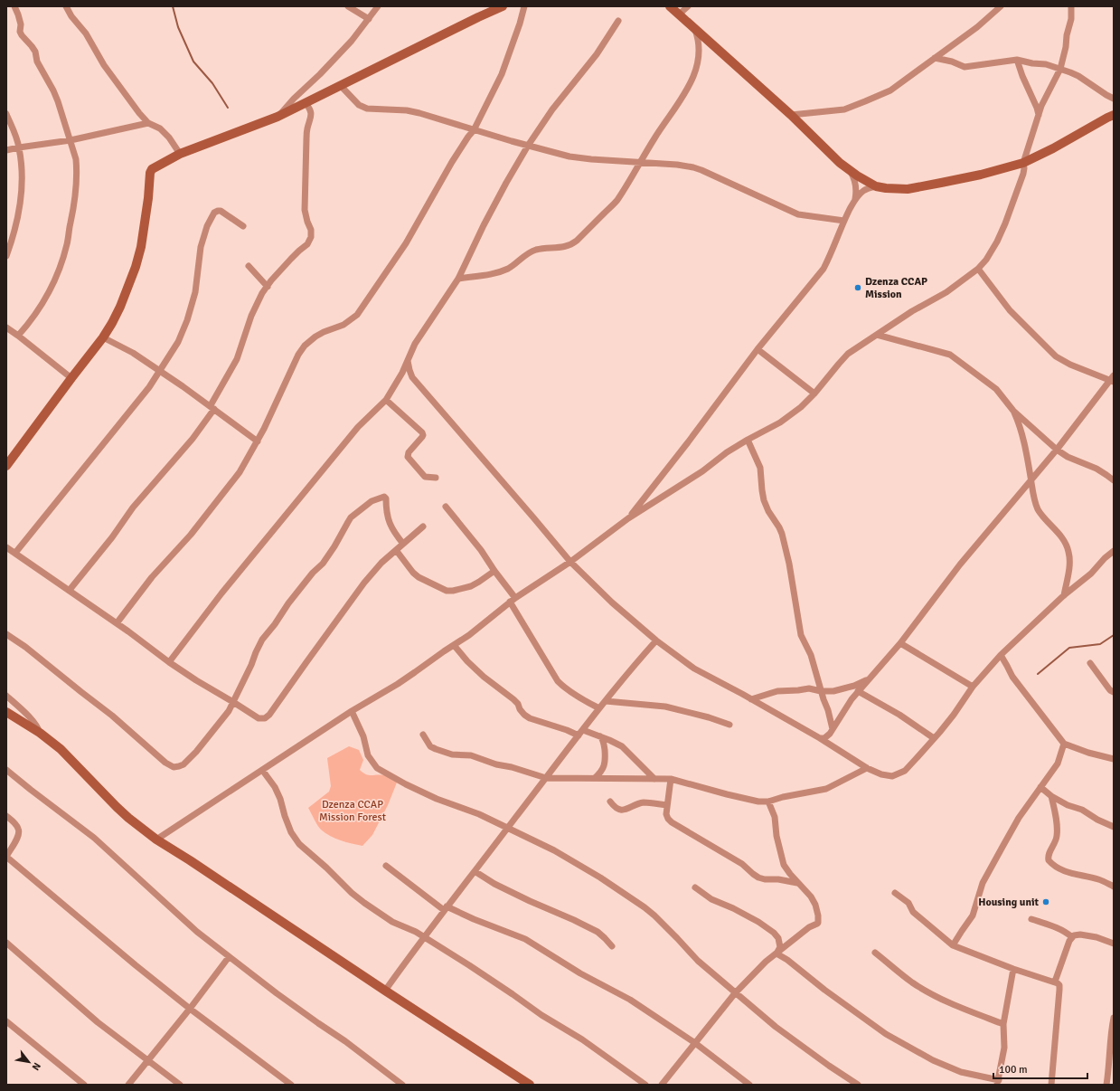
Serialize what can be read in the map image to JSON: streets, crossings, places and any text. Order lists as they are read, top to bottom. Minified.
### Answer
{"parks":["Dzenza CCAP Mission Forest"],"places":["Dzenza CCAP Mission","Housing unit"],"scale_bar":"100 m","north":"bottom right"}
